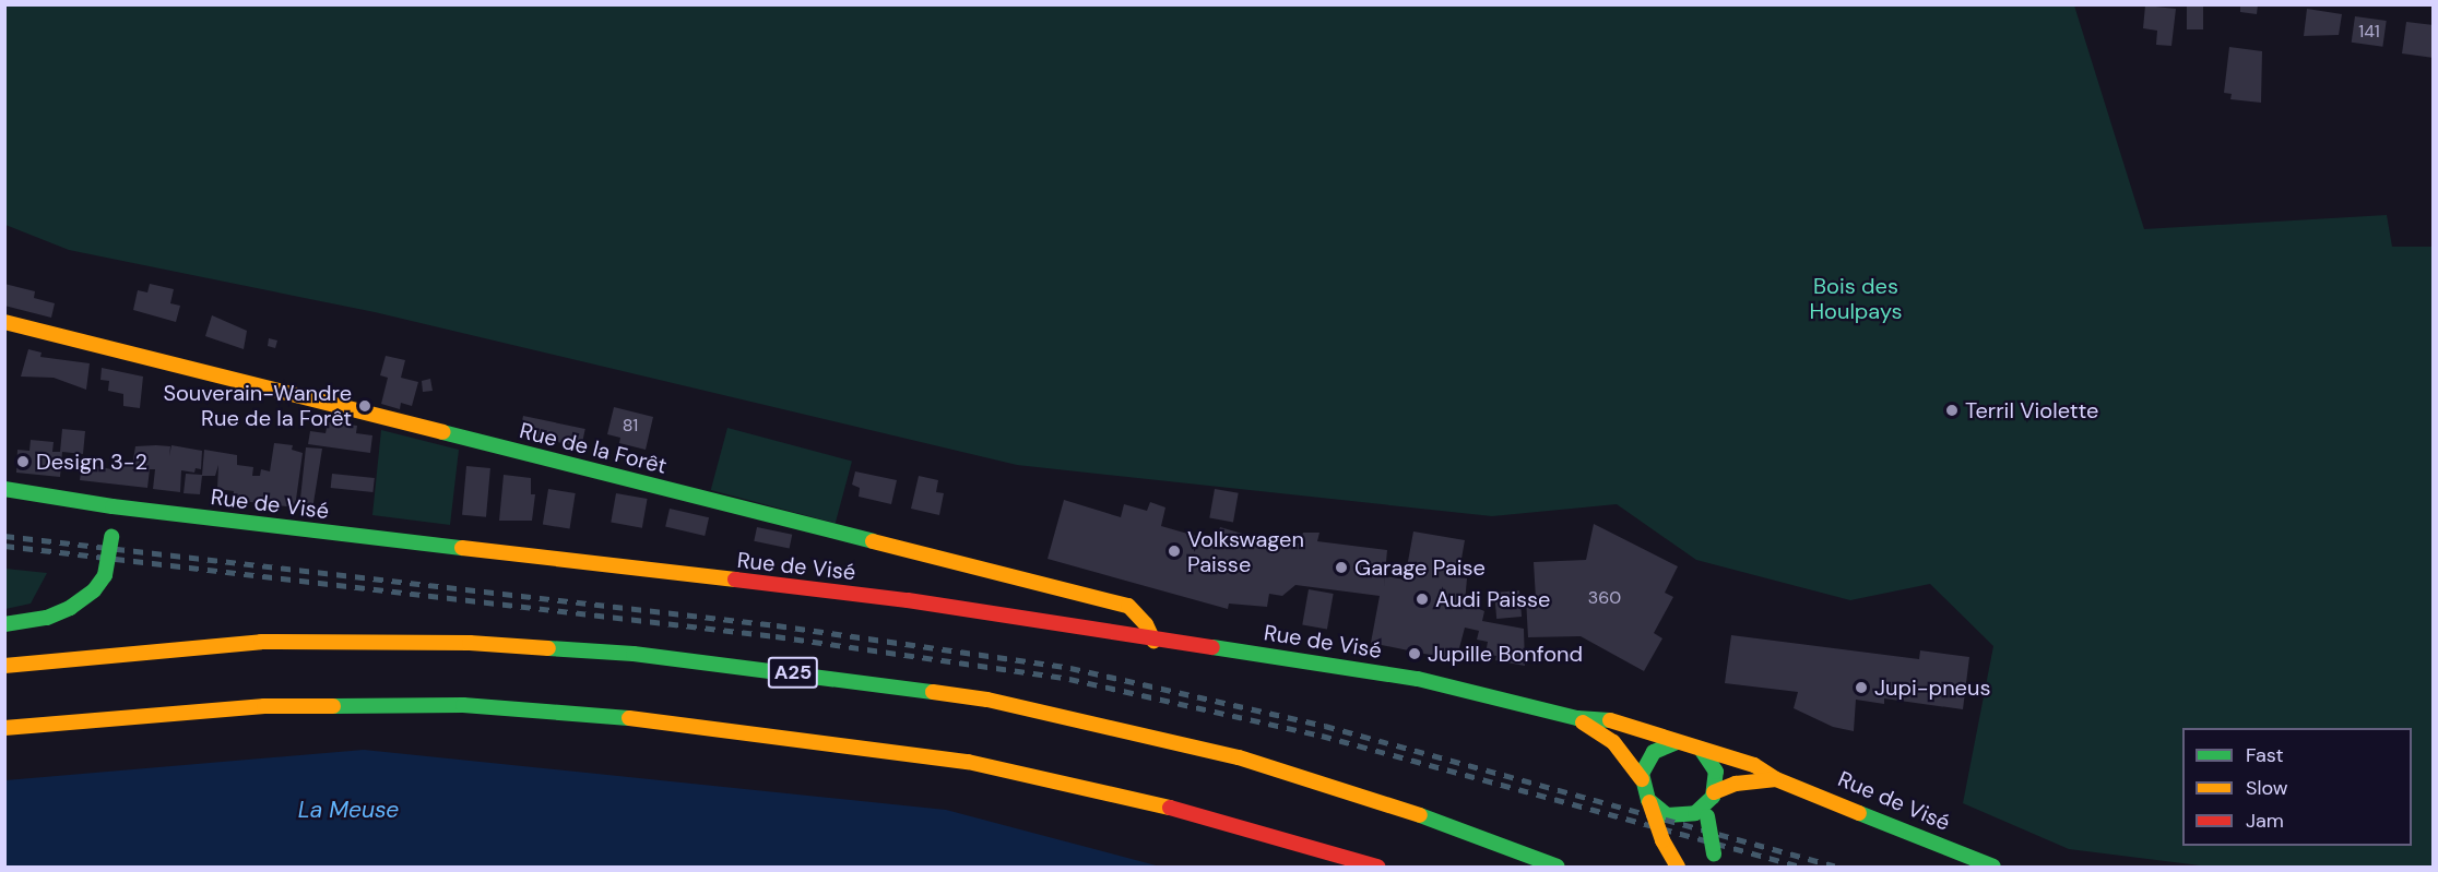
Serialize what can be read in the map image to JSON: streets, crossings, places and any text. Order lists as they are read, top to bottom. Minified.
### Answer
{"streets":{"main road":["Rue de la Forêt","Rue de Visé","A25"]},"crossings":[["Rue de la Forêt","Rue de Visé"]],"water":["La Meuse"],"parks":["Bois des Houlpays"],"places":["Souverain-Wandre Rue de la Forêt","Terril Violette","Design 3-2","Volkswagen Paisse","Garage Paise","Audi Paisse","Jupille Bonfond","Jupi-pneus"],"house_numbers":["141","81","360"],"legend":["Fast","Slow","Jam"]}
